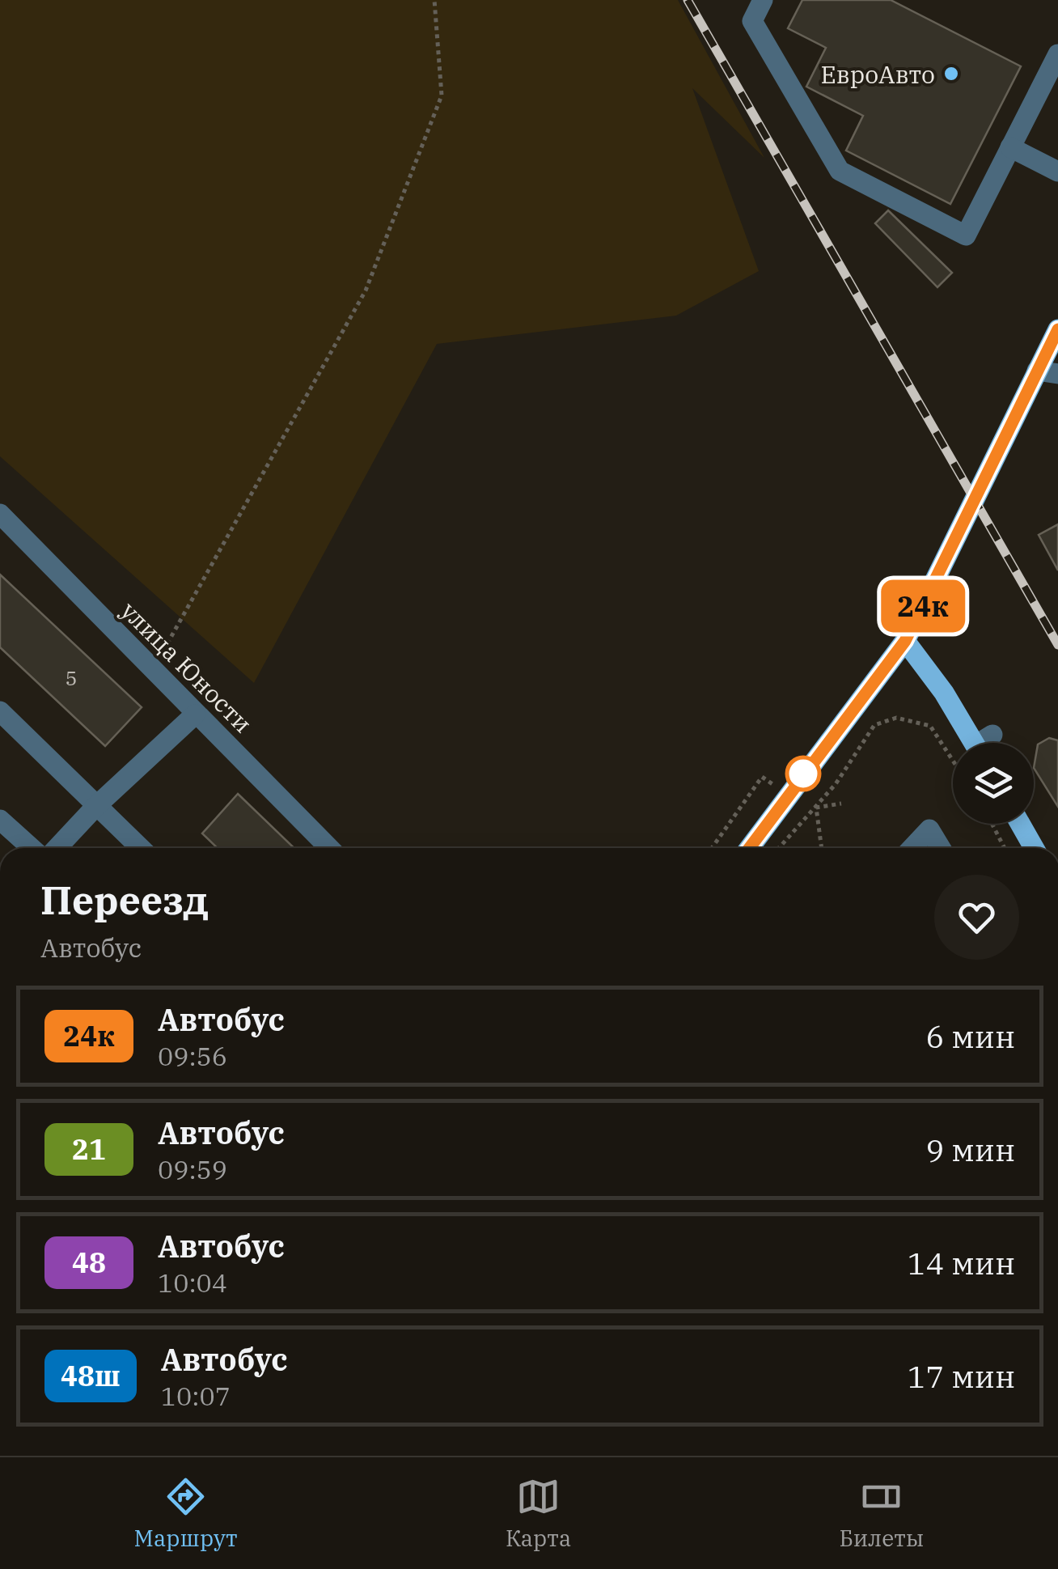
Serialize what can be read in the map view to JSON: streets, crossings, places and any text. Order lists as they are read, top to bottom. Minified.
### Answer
{"streets":{"street":["улица Юности"]},"places":["ЕвроАвто"],"lines":["bus line 24к"],"house_numbers":["5"],"page":{"on_map":"24к","heading":["Переезд","Автобус"],"list":[{"mark":"24к","name":"Автобус","note":"09:56","value":"6 мин"},{"mark":"21","name":"Автобус","note":"09:59","value":"9 мин"},{"mark":"48","name":"Автобус","note":"10:04","value":"14 мин"},{"mark":"48ш","name":"Автобус","note":"10:07","value":"17 мин"}],"tabs":["Маршрут","Карта","Билеты"]}}
